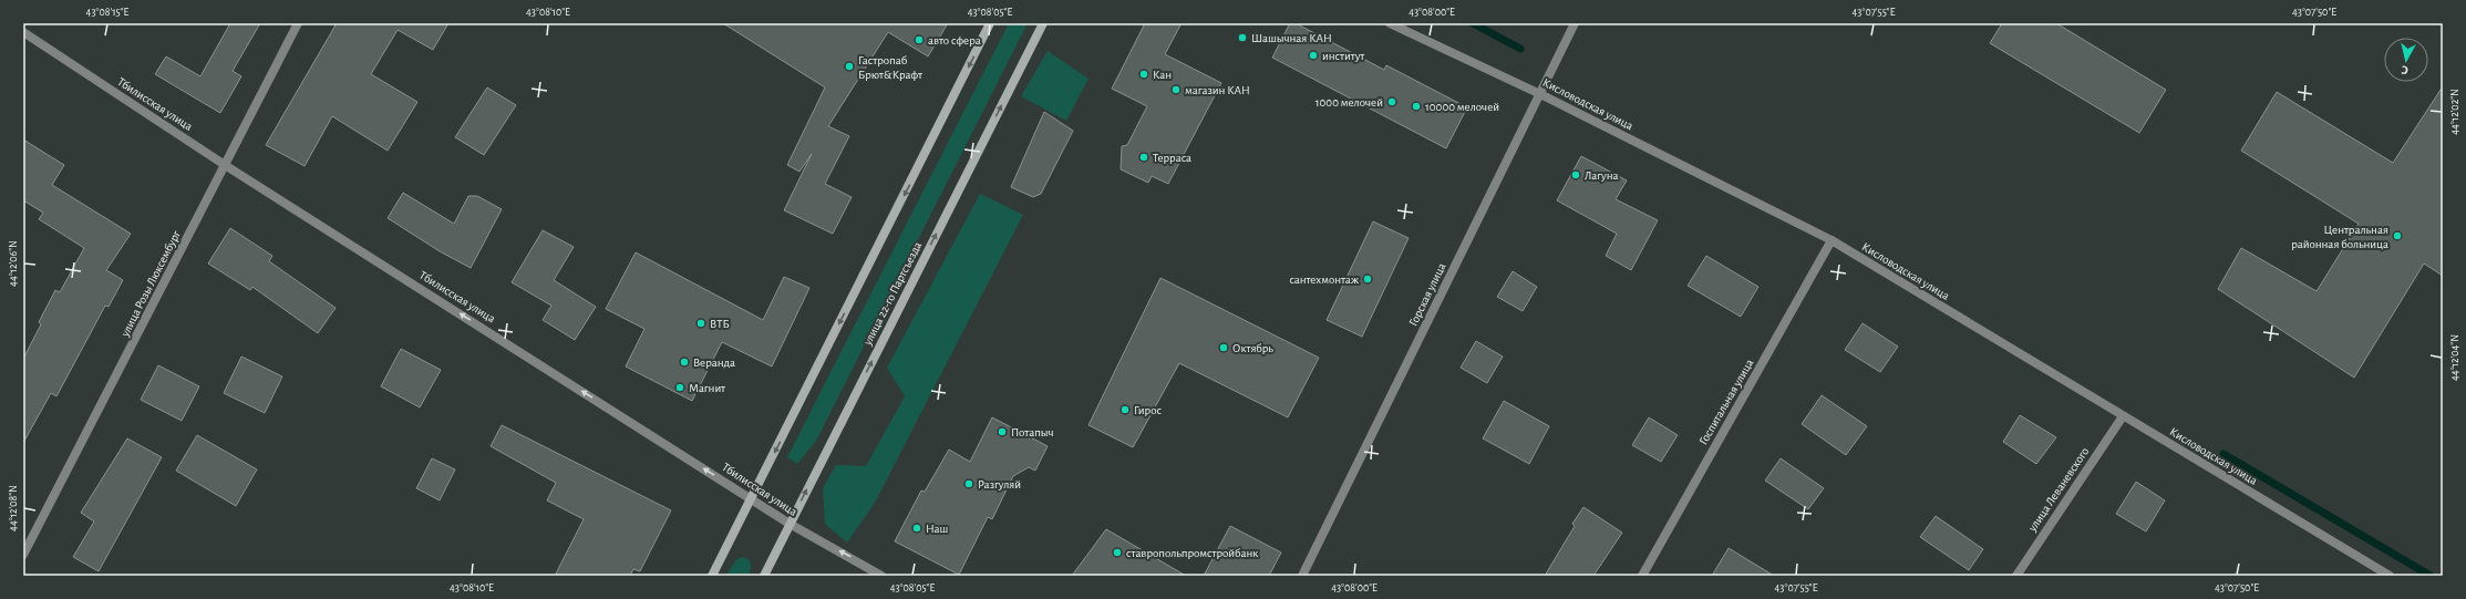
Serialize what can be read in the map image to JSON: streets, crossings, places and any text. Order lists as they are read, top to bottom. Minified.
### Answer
{"streets":{"main road":["улица 22-го Партсъезда"],"street":["Тбилисская улица","Кисловодская улица","улица Розы Люксембург","Горская улица","Госпитальная улица","улица Леваневского"]},"crossings":[["Тбилисская улица","улица Розы Люксембург"],["Тбилисская улица","улица 22-го Партсъезда"],["Кисловодская улица","Горская улица"],["Кисловодская улица","Госпитальная улица"],["Кисловодская улица","улица Леваневского"]],"one_way":["Тбилисская улица"],"places":["Шашычная КАН","авто сфера","институт","Гастропаб Брют&Крафт","Кан","магазин КАН","1000 мелочей","10000 мелочей","Терраса","Лагуна","Центральная районная больница","сантехмонтаж","ВТБ","Октябрь","Веранда","Магнит","Гирос","Потапыч","Разгуляй","Наш","ставропольпромстройбанк"],"north":"bottom","coordinates":["43°08'15\"E","43°08'10\"E","43°08'05\"E","43°08'00\"E","43°07'55\"E","43°07'50\"E","44°12'02\"N","44°12'06\"N","44°12'04\"N","44°12'08\"N"]}
